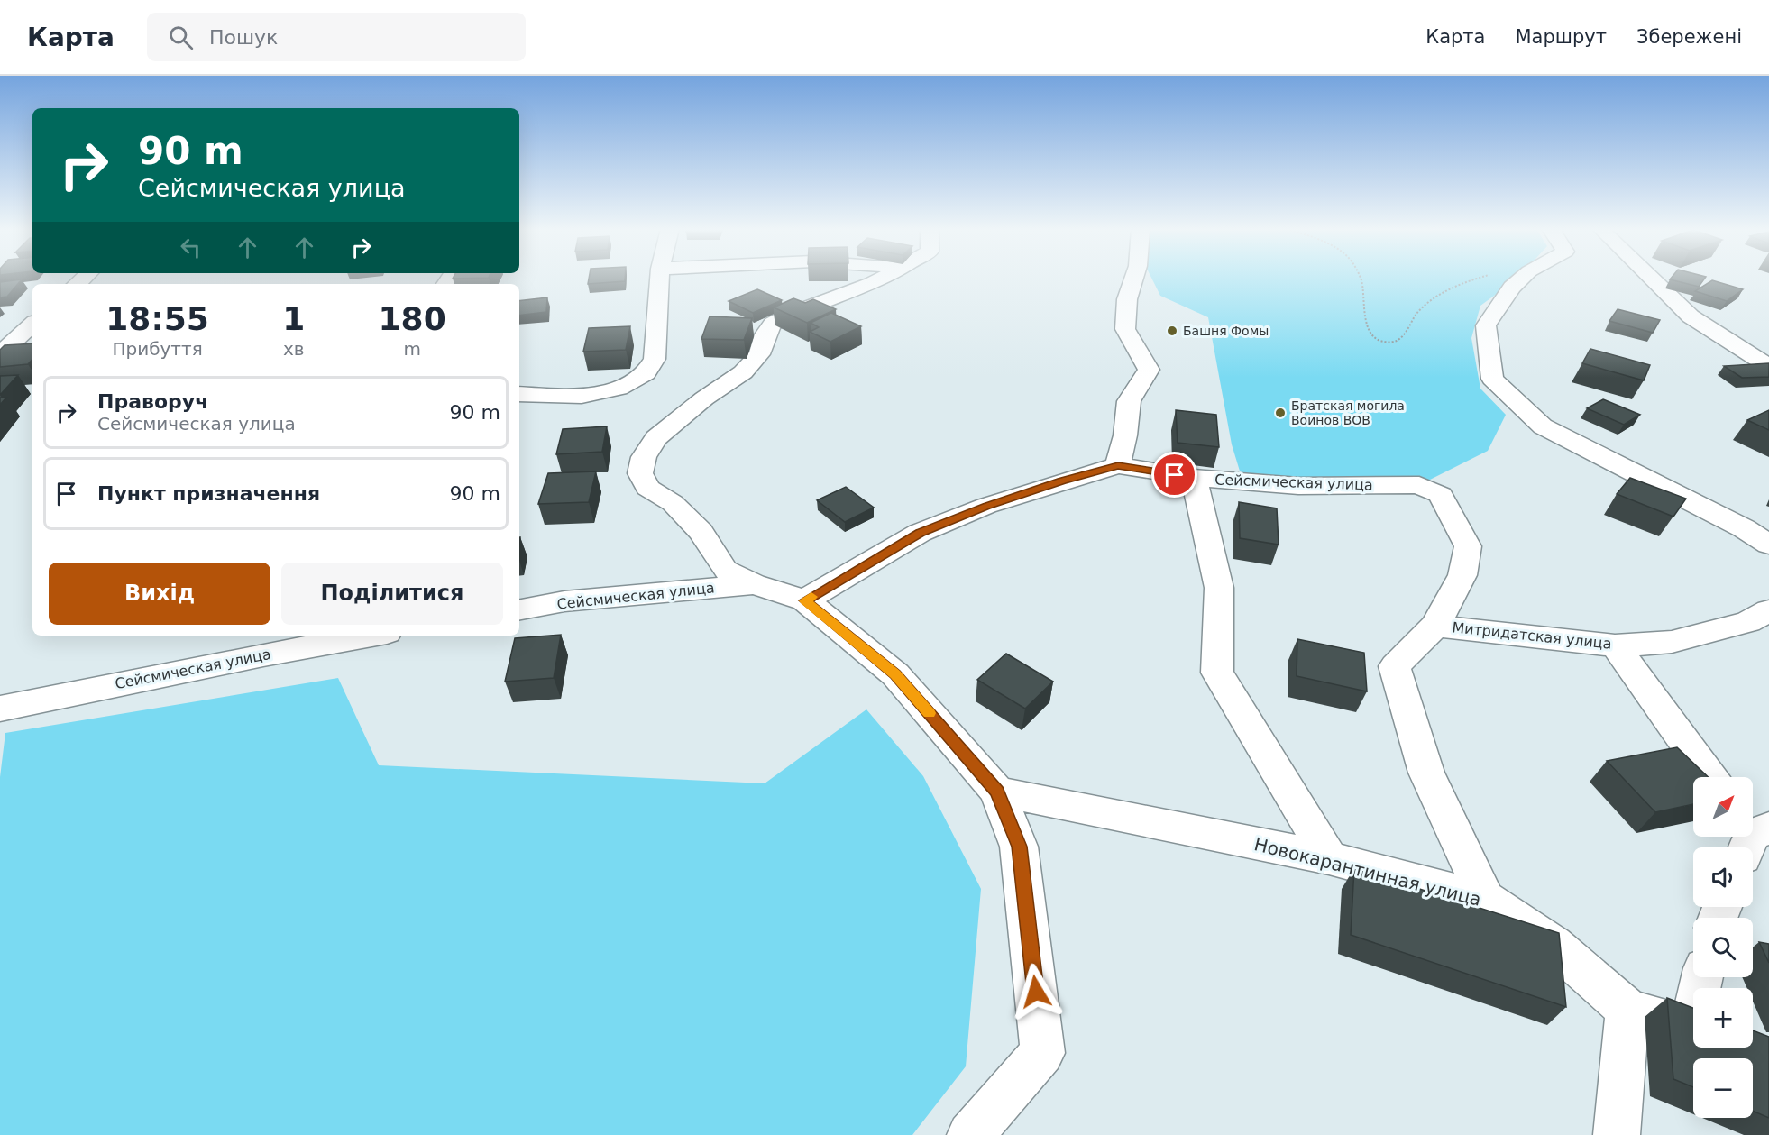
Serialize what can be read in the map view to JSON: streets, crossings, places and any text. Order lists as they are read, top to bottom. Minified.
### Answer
{"streets":{"street":["Сейсмическая улица","Митридатская улица","Новокарантинная улица"]},"crossings":[["Сейсмическая улица","Митридатская улица"],["Митридатская улица","Новокарантинная улица"]],"places":["Башня Фомы","Братская могила Воинов ВОВ"],"north":"top right","page":{"header":"Карта","search":"Пошук","nav":["Карта","Маршрут","Збережені"],"turn":["90 m","Сейсмическая улица"],"eta":["18:55","Прибуття","1","хв","180","m"],"list":[{"name":"Праворуч","note":"Сейсмическая улица","value":"90 m"},{"name":"Пункт призначення","value":"90 m"}],"buttons":["Вихід","Поділитися"],"map_buttons":["+","−"]}}
